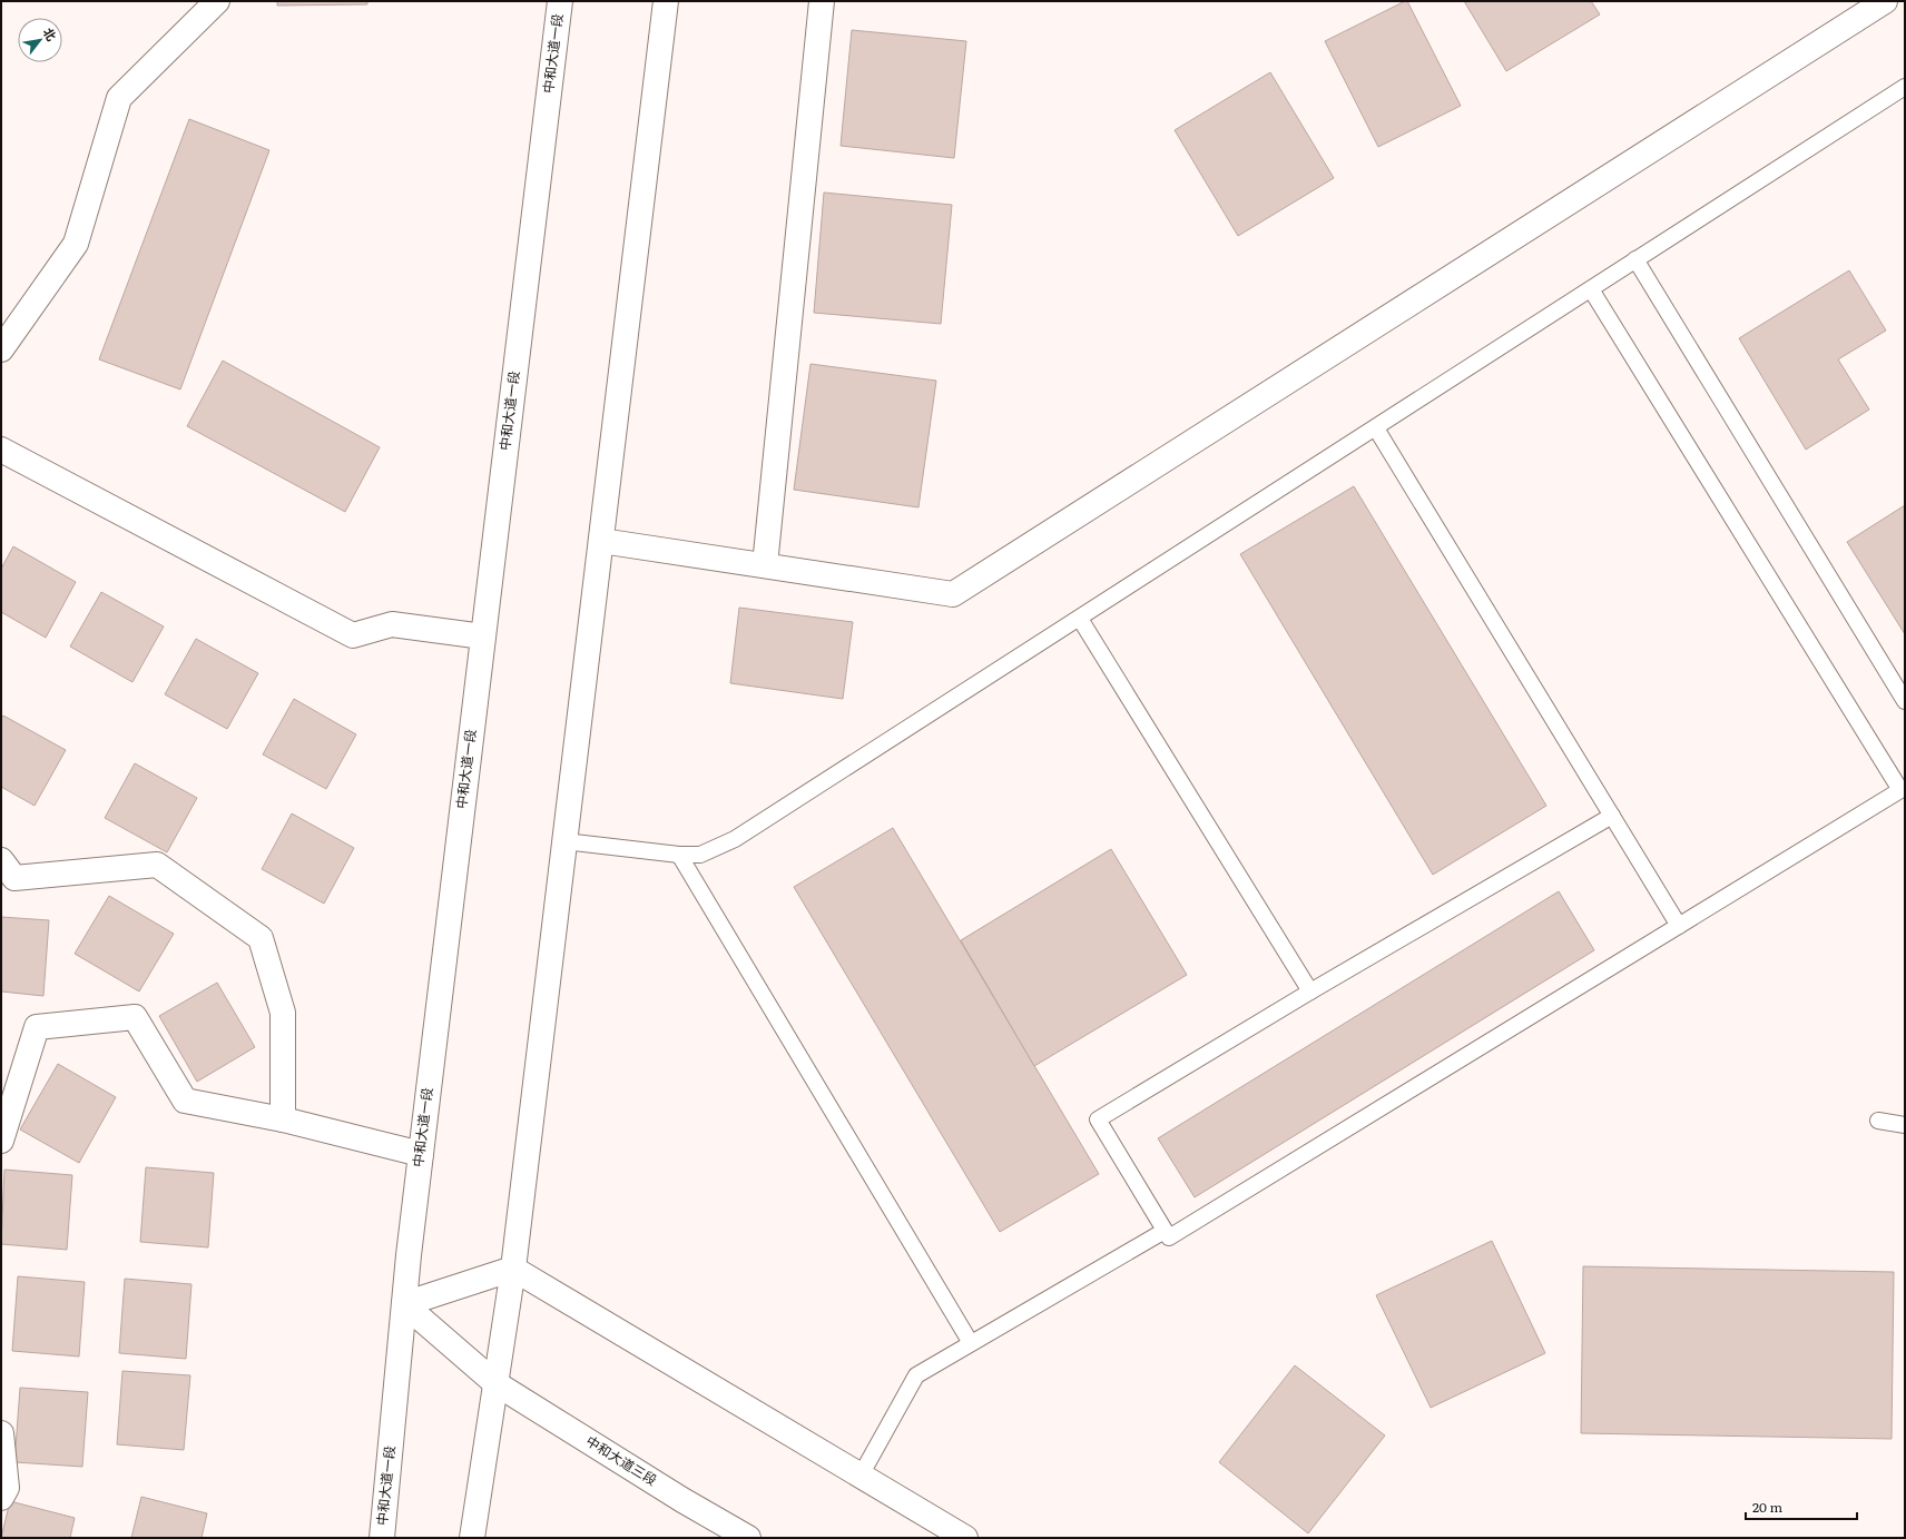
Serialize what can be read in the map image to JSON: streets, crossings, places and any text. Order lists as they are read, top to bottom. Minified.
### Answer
{"streets":{"main road":["中和大道一段","中和大道三段"]},"crossings":[["中和大道一段","中和大道三段"]],"scale_bar":"20 m","north":"top right"}
